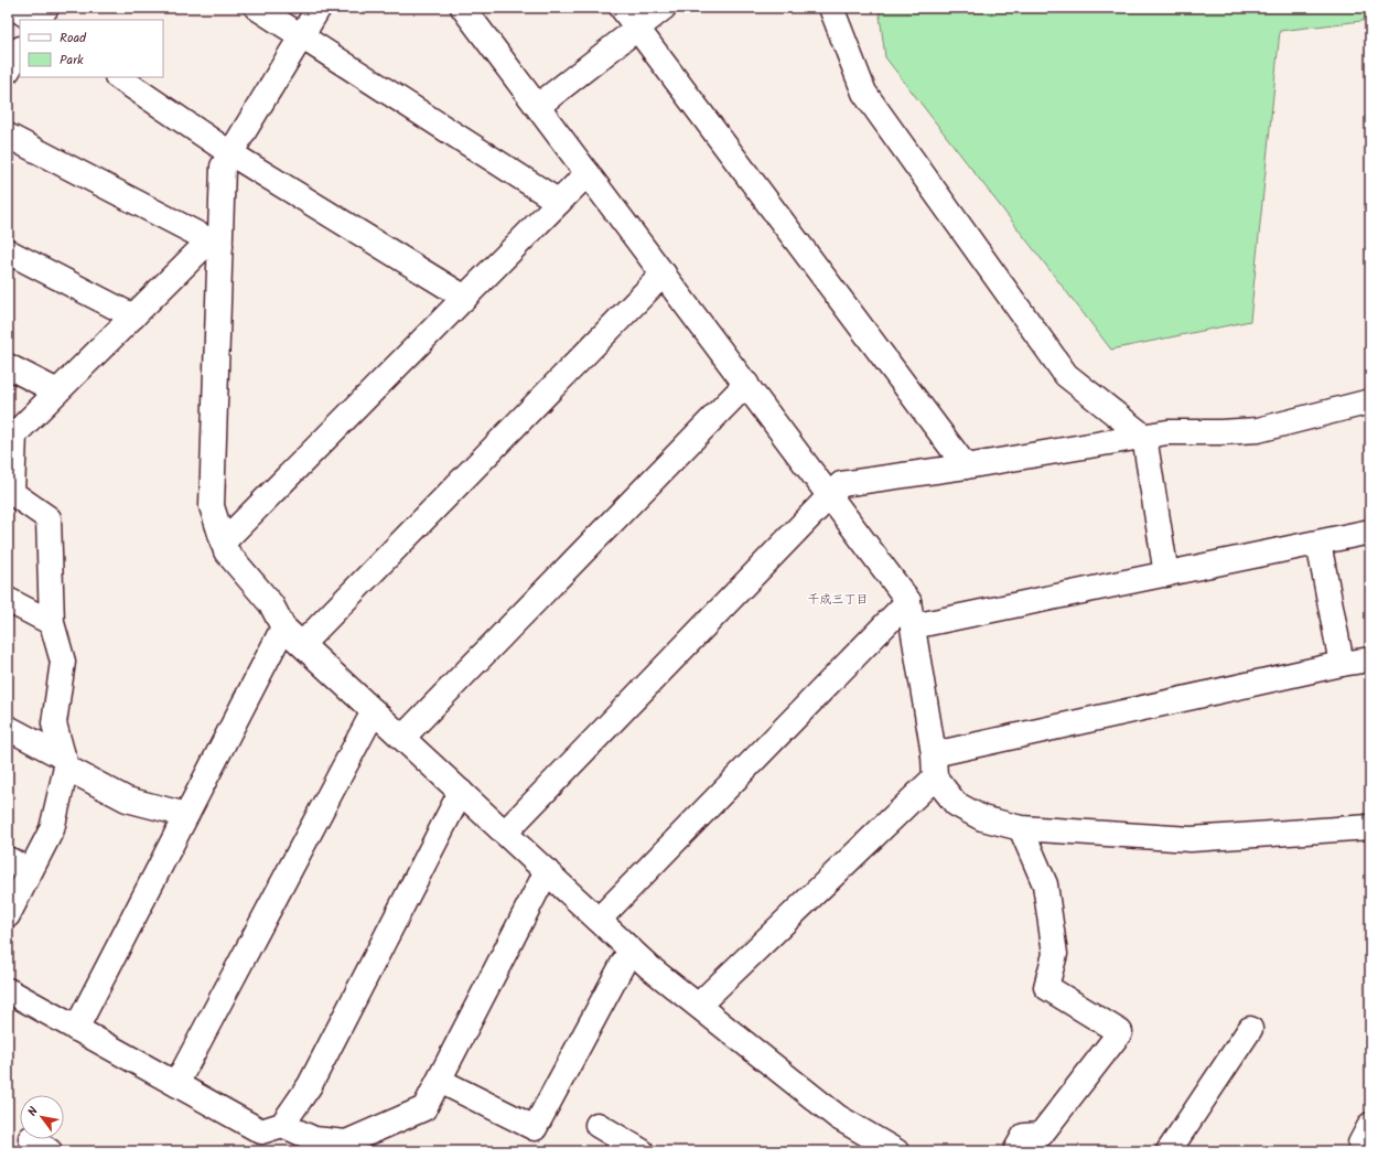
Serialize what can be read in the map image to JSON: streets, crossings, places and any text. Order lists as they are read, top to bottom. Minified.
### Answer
{"districts":["千成三丁目"],"legend":["Road","Park"],"north":"top left"}
